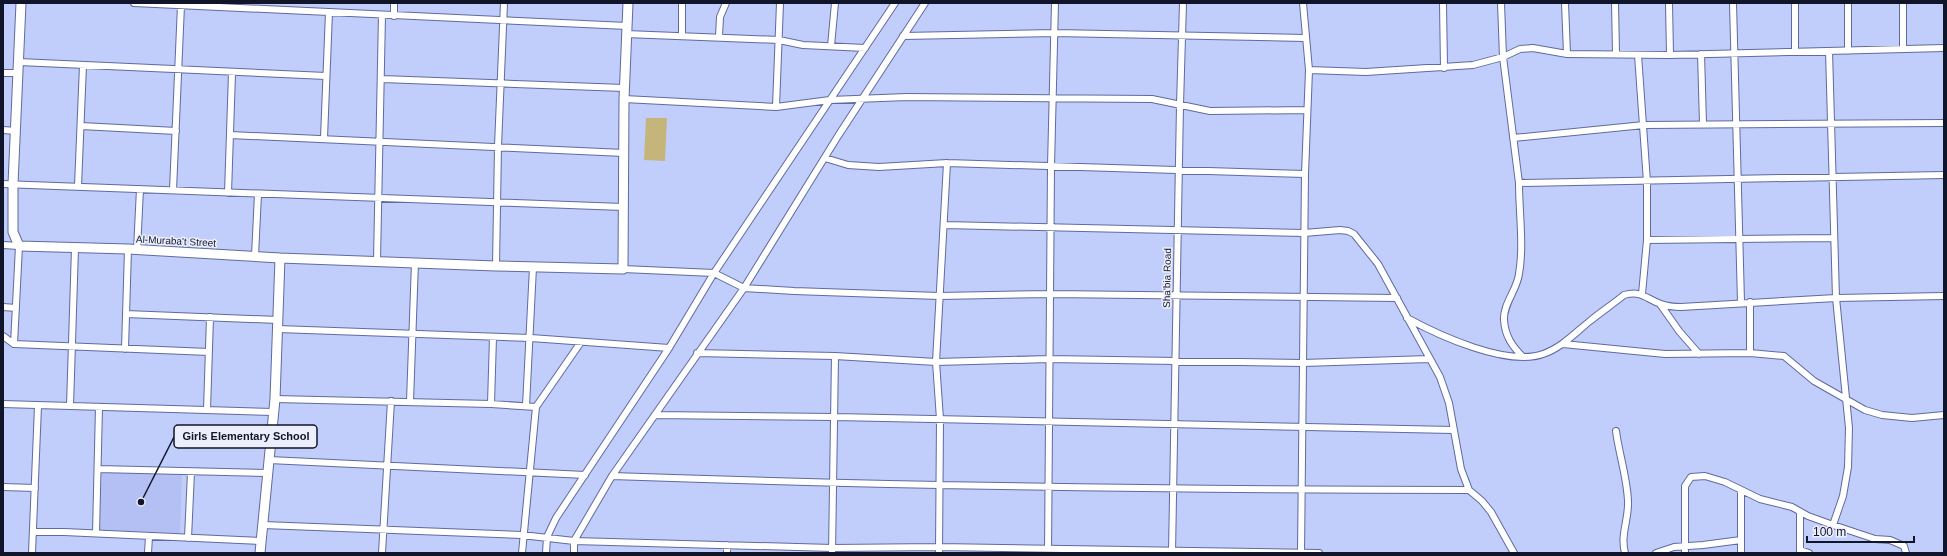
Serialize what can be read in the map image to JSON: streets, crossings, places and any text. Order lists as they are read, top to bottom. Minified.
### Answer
{"streets":{"street":["Al-Muraba't Street","Sha'bia Road"]},"places":["Girls Elementary School"],"scale_bar":"100 m"}
